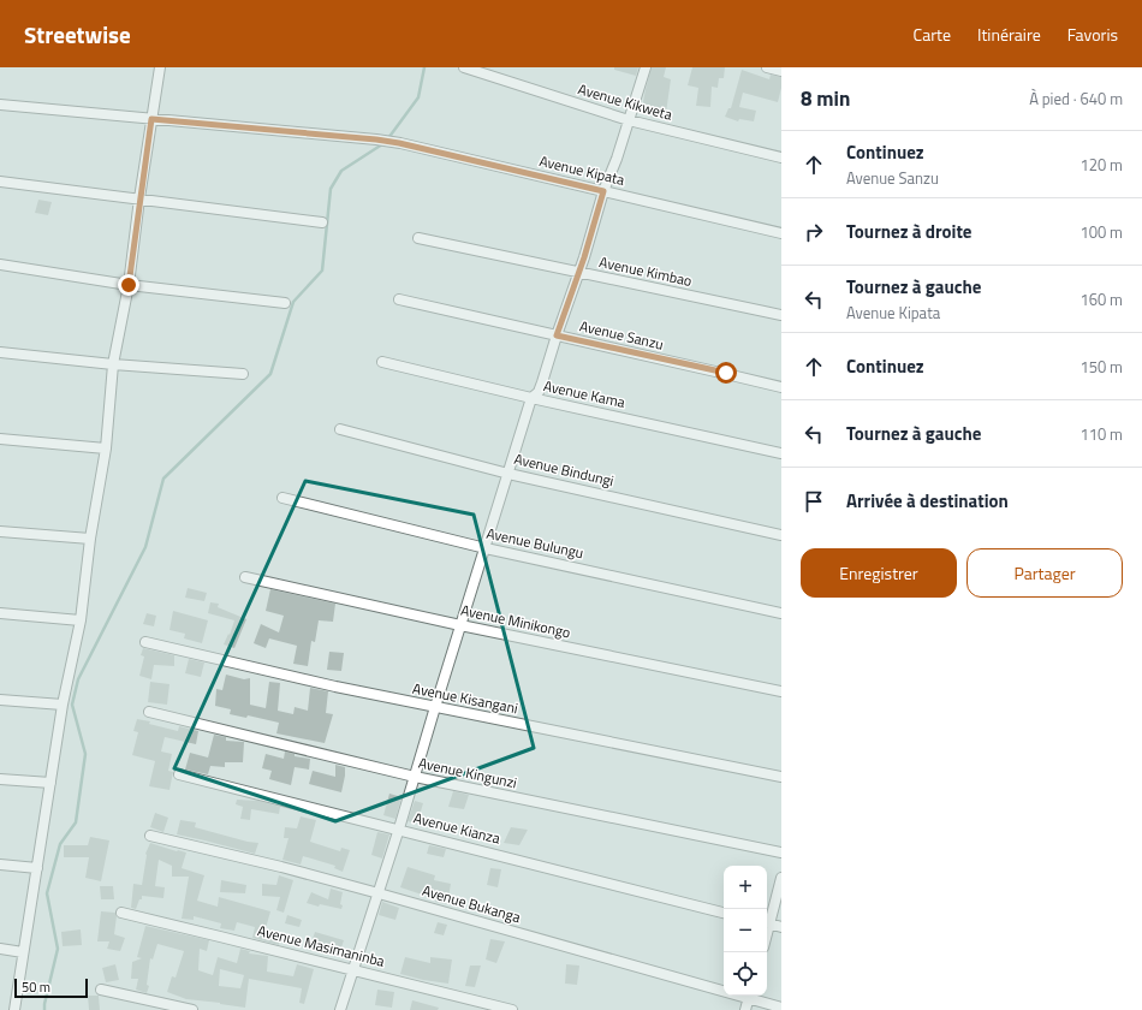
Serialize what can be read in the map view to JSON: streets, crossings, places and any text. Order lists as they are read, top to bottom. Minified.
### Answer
{"streets":{"street":["Avenue Kikweta","Avenue Kipata","Avenue Kimbao","Avenue Sanzu","Avenue Kama","Avenue Bindungi","Avenue Bulungu","Avenue Minikongo","Avenue Kisangani","Avenue Kingunzi","Avenue Kianza","Avenue Bukanga","Avenue Masimaninba"]},"scale_bar":"50 m","page":{"header":"Streetwise","nav":["Carte","Itinéraire","Favoris"],"heading":["8 min","À pied · 640 m"],"list":[["Continuez","Avenue Sanzu","120 m"],["Tournez à droite","100 m"],["Tournez à gauche","Avenue Kipata","160 m"],["Continuez","150 m"],["Tournez à gauche","110 m"],"Arrivée à destination"],"buttons":["Enregistrer","Partager"],"map_buttons":["+","−"],"scale":"50 m"}}
